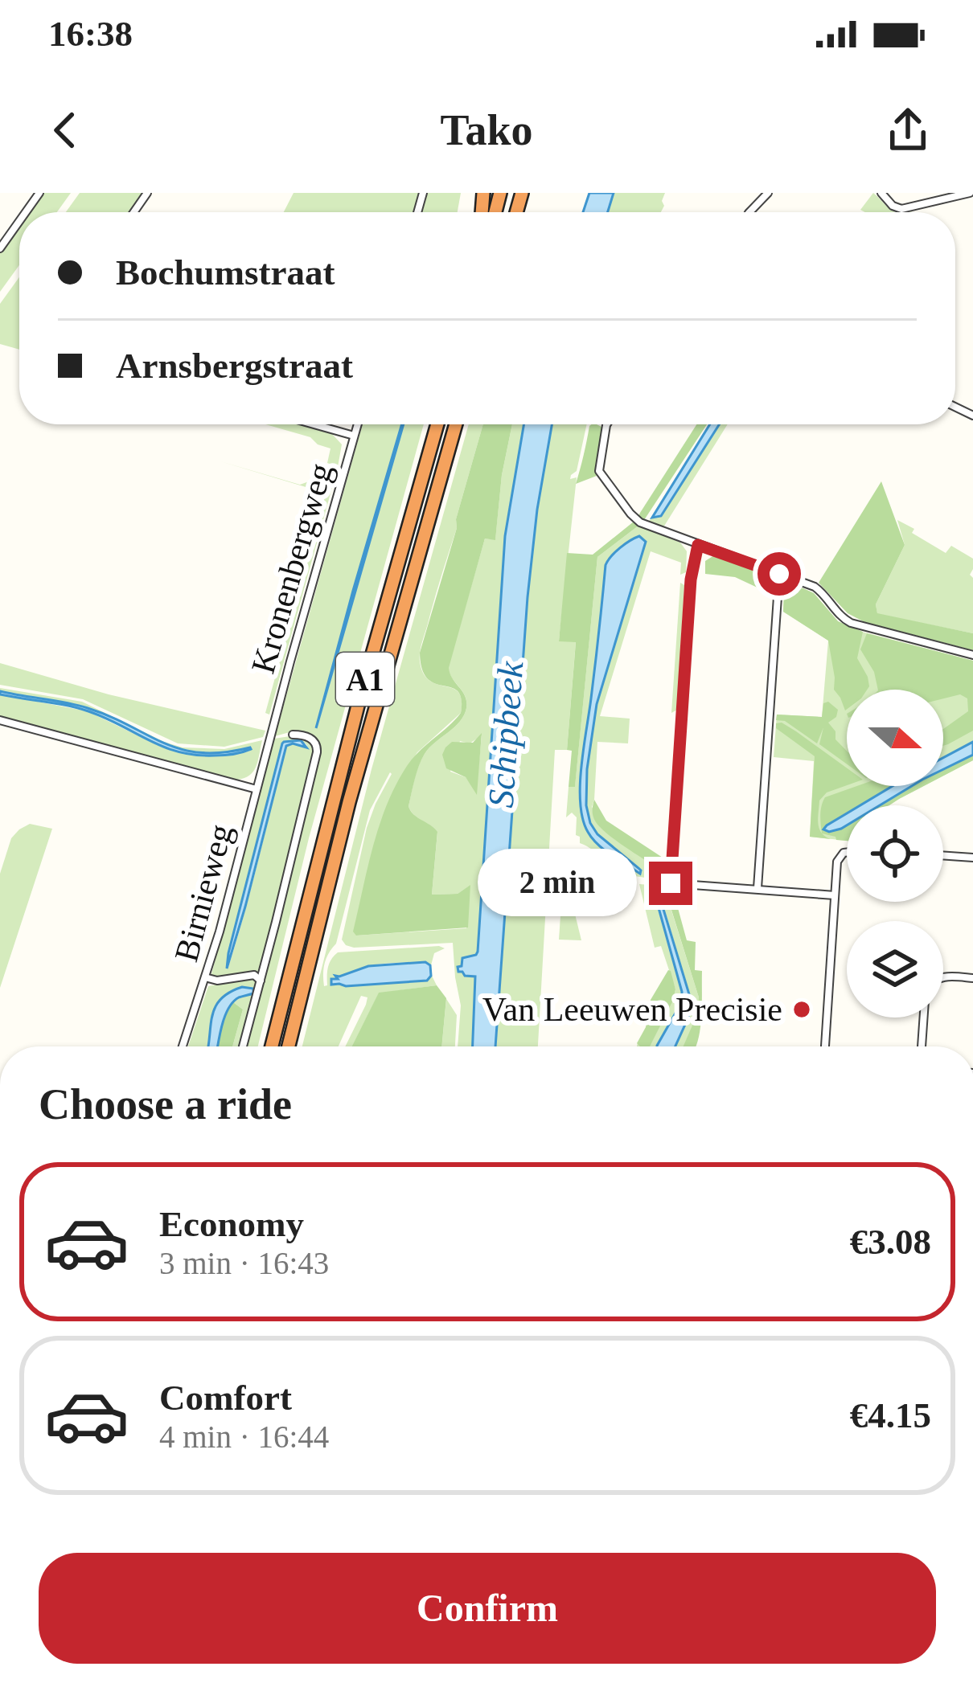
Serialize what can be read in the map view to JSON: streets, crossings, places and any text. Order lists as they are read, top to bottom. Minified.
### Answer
{"streets":{"highway":["A1"],"street":["Kronenbergweg","Birnieweg"]},"crossings":[["Kronenbergweg","Birnieweg"]],"water":["Schipbeek"],"places":["Van Leeuwen Precisie"],"north":"right","page":{"status":"16:38","header":"Tako","banner":["Bochumstraat","Arnsbergstraat"],"bubble":"2 min","heading":"Choose a ride","list":[{"name":"Economy","note":"3 min · 16:43","value":"€3.08"},{"name":"Comfort","note":"4 min · 16:44","value":"€4.15"}],"buttons":"Confirm"}}
